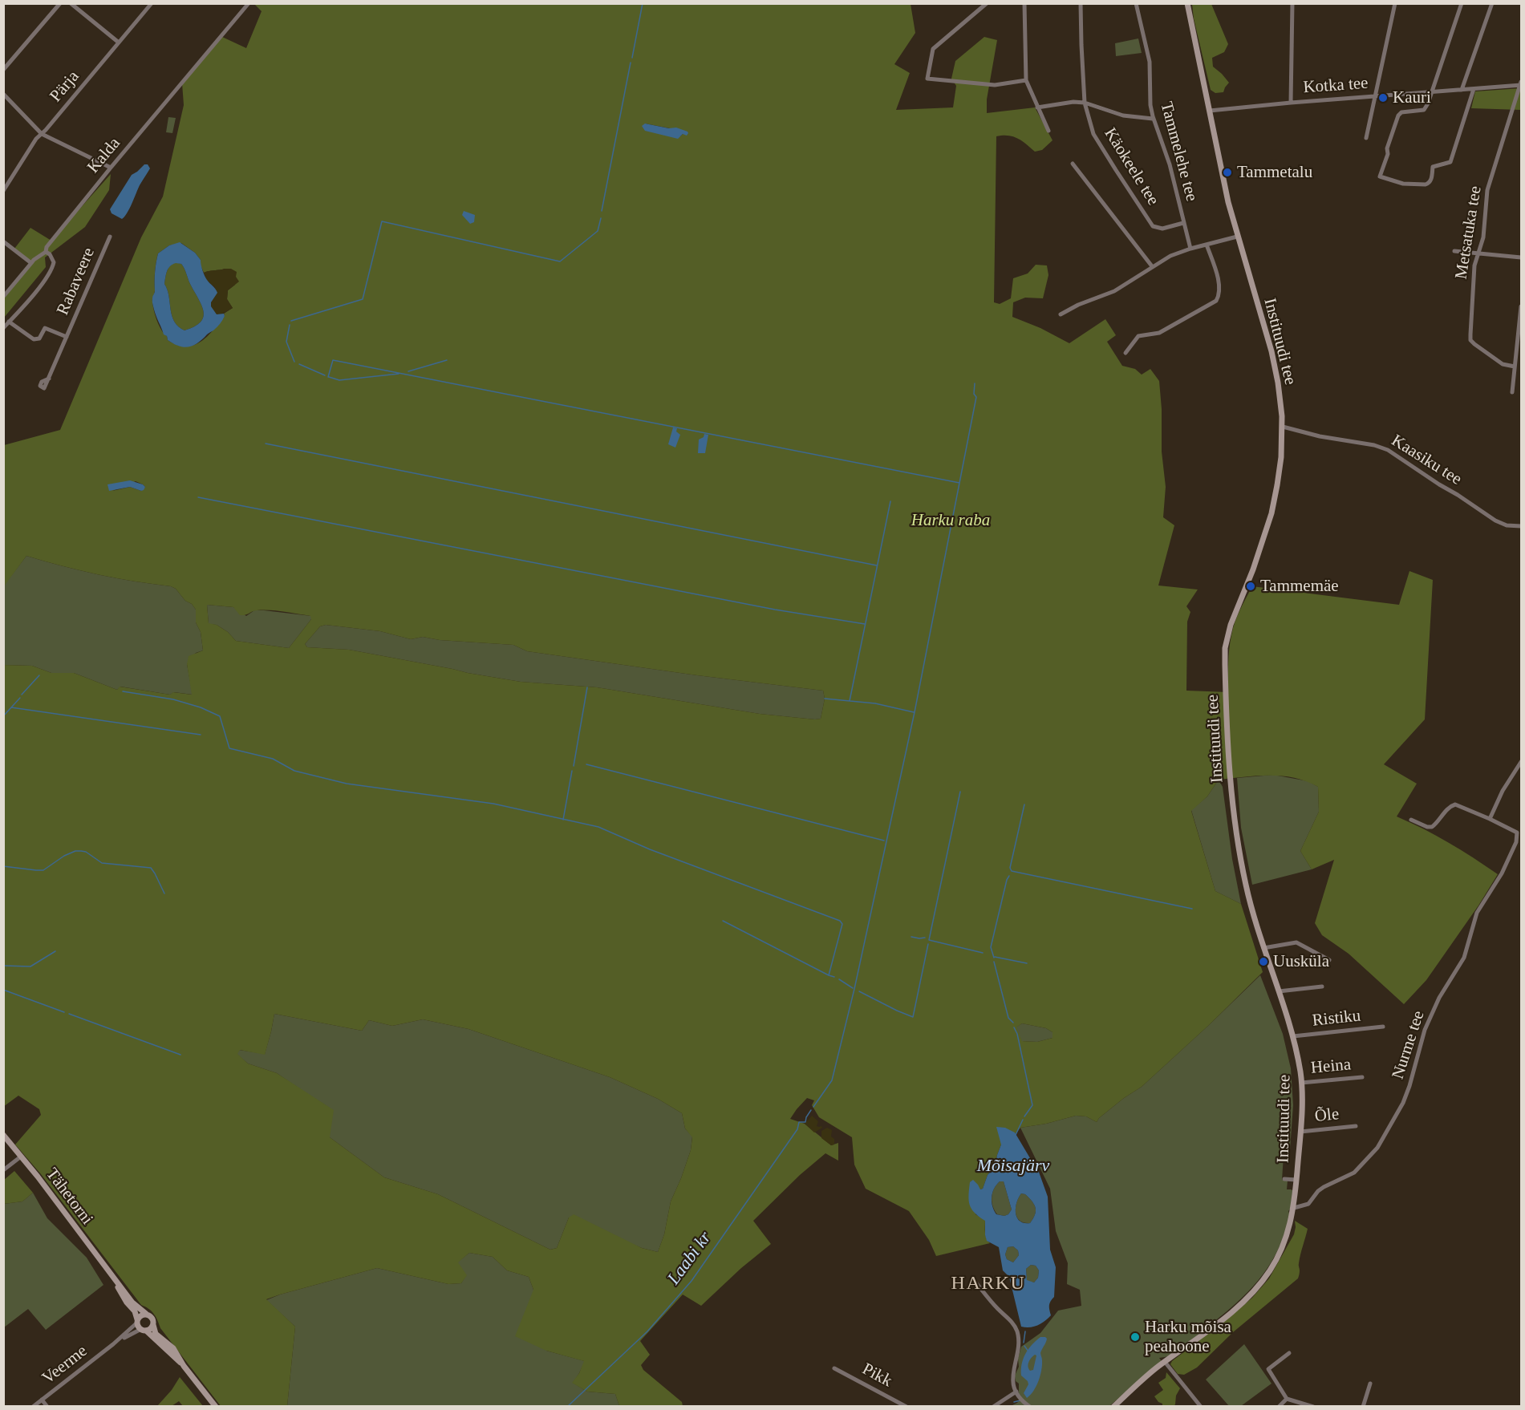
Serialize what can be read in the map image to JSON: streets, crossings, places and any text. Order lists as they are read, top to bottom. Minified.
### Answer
{"streets":{"street":["Kotka tee","Pärja","Tammelehe tee","Kalda","Käokeele tee","Metsatuka tee","Rabaveere","Instituudi tee","Kaasiku tee","Ristiku","Nurme tee","Heina","Õle","Tähetorni","Veerme","Pikk"]},"crossings":[["Kotka tee","Metsatuka tee"],["Kotka tee","Instituudi tee"],["Tammelehe tee","Käokeele tee"],["Instituudi tee","Kaasiku tee"],["Instituudi tee","Ristiku"],["Instituudi tee","Nurme tee"],["Instituudi tee","Heina"],["Instituudi tee","Õle"],["Tähetorni","Veerme"]],"districts":["HARKU"],"water":["Mõisajärv","Laabi kr"],"parks":["Harku raba"],"places":["Kauri","Tammetalu","Tammemäe","Uusküla","Harku mõisa peahoone"]}
